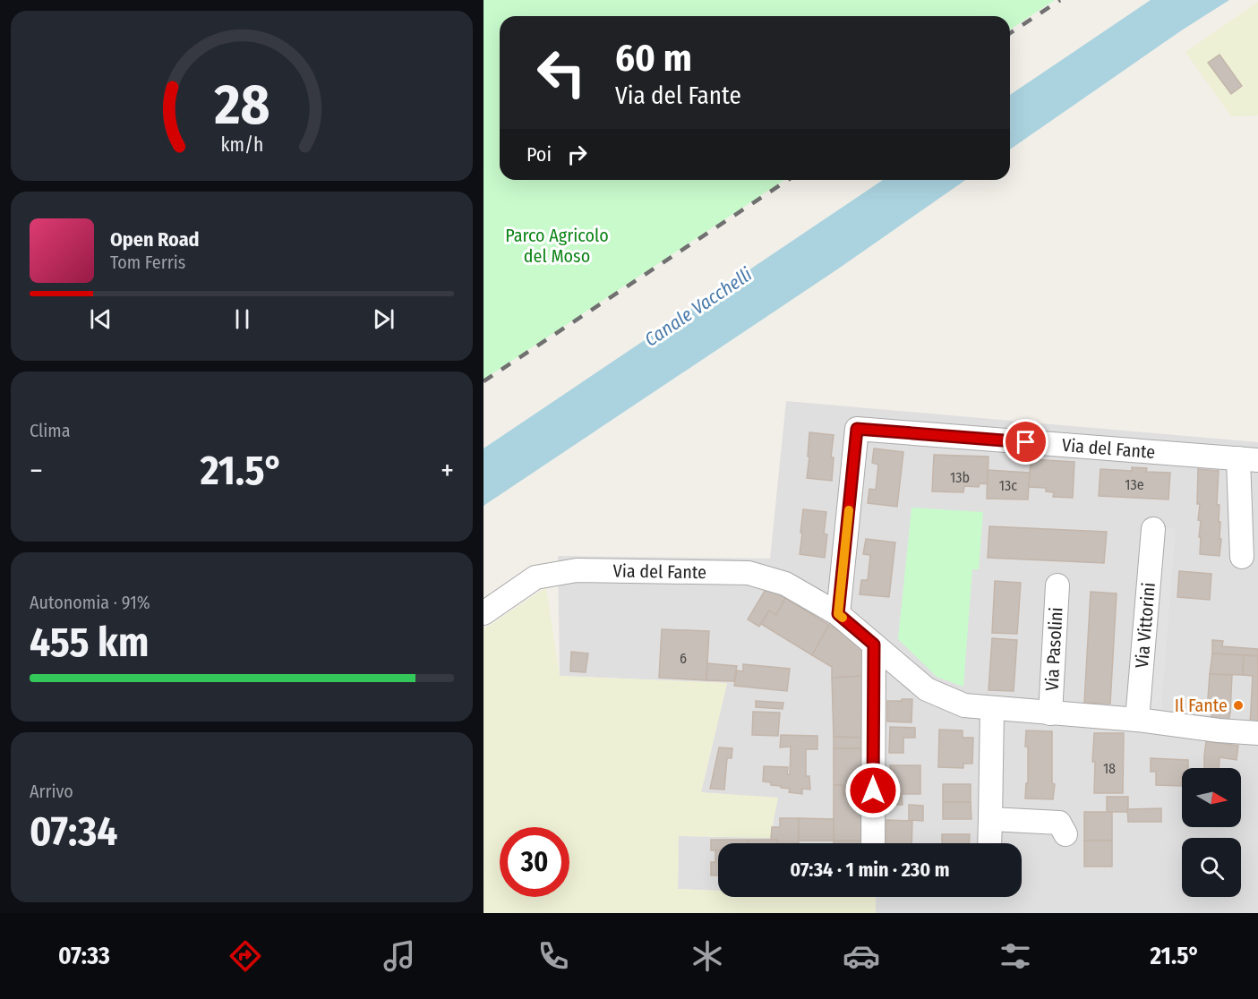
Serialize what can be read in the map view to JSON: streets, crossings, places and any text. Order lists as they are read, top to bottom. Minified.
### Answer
{"streets":{"street":["Via del Fante","Via Vittorini","Via Pasolini"]},"crossings":[["Via del Fante","Via Vittorini"],["Via del Fante","Via Pasolini"]],"water":["Canale Vacchelli"],"parks":["Parco Agricolo del Moso"],"places":["Il Fante"],"house_numbers":["13b","13e","13c","6","18"],"north":"right","page":{"turn":["60 m","Via del Fante"],"then":"Poi","song":["Open Road","Tom Ferris"],"tile":["Clima",["Autonomia · 91%","455 km"],["Arrivo","07:34"]],"heat":["−","21.5°","+"],"limit":"30","trip":"07:34 · 1 min · 230 m","tabs":["07:33","21.5°"],"gauge":["28","km/h"]}}
